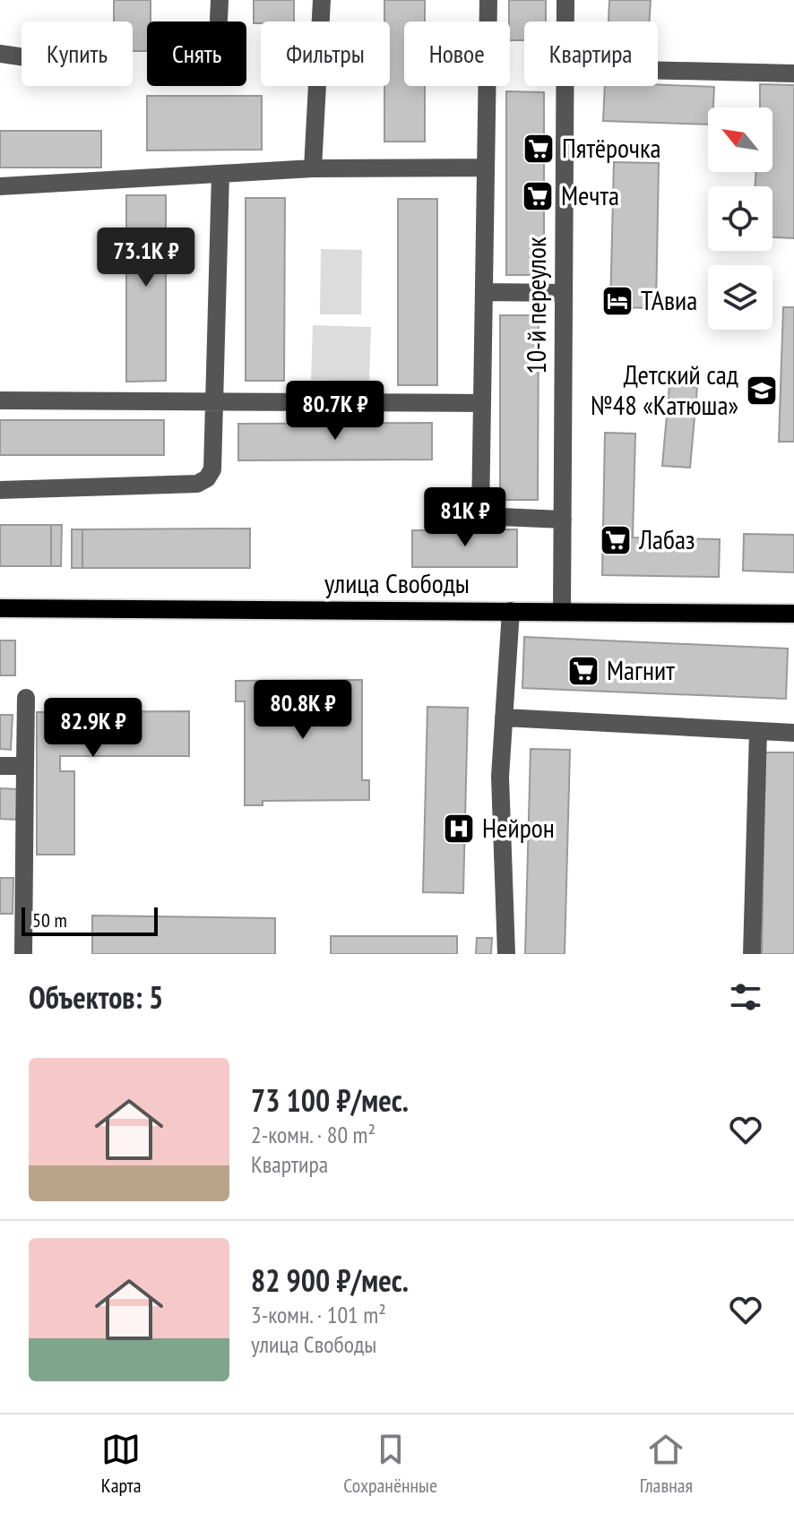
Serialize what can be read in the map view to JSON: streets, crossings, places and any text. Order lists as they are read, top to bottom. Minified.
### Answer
{"streets":{"main road":["улица Свободы"],"street":["10-й переулок"]},"crossings":[["10-й переулок","улица Свободы"]],"places":{"supermarket":["Пятёрочка","Мечта","Лабаз","Магнит"],"hotel":["ТАвиа"],"school or university":["Детский сад №48 «Катюша»"],"hospital":["Нейрон"]},"scale_bar":"50 m","north":"top left","page":{"chip":["Купить","Снять","Фильтры","Новое","Квартира"],"price":["73.1K ₽","80.7K ₽","81K ₽","80.8K ₽","82.9K ₽"],"scale":"50 m","heading":"Объектов: 5","list":[{"name":"73 100 ₽/мес.","note":"2-комн. · 80 m² · Квартира"},{"name":"82 900 ₽/мес.","note":"3-комн. · 101 m² · улица Свободы"}],"tabs":["Карта","Сохранённые","Главная"]}}
